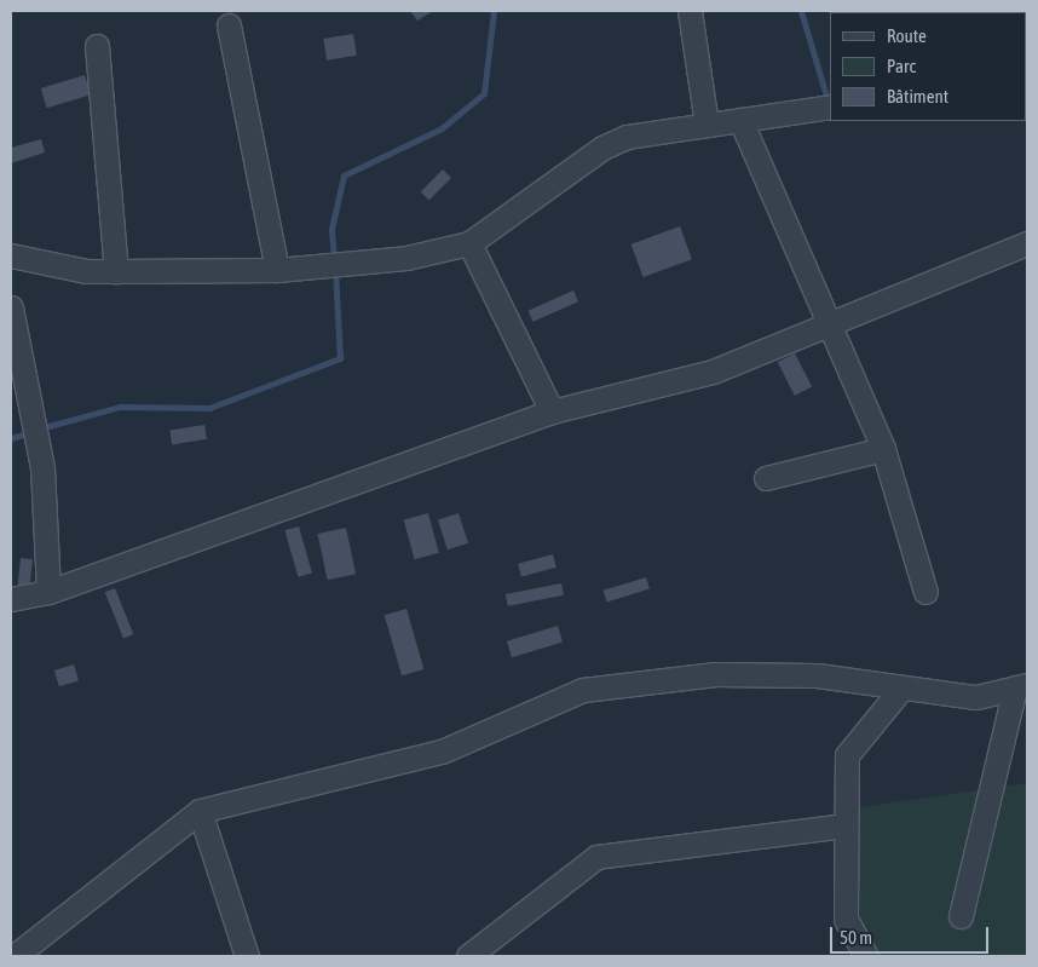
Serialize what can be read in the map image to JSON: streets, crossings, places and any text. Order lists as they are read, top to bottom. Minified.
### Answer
{"legend":["Route","Parc","Bâtiment"],"scale_bar":"50 m"}
